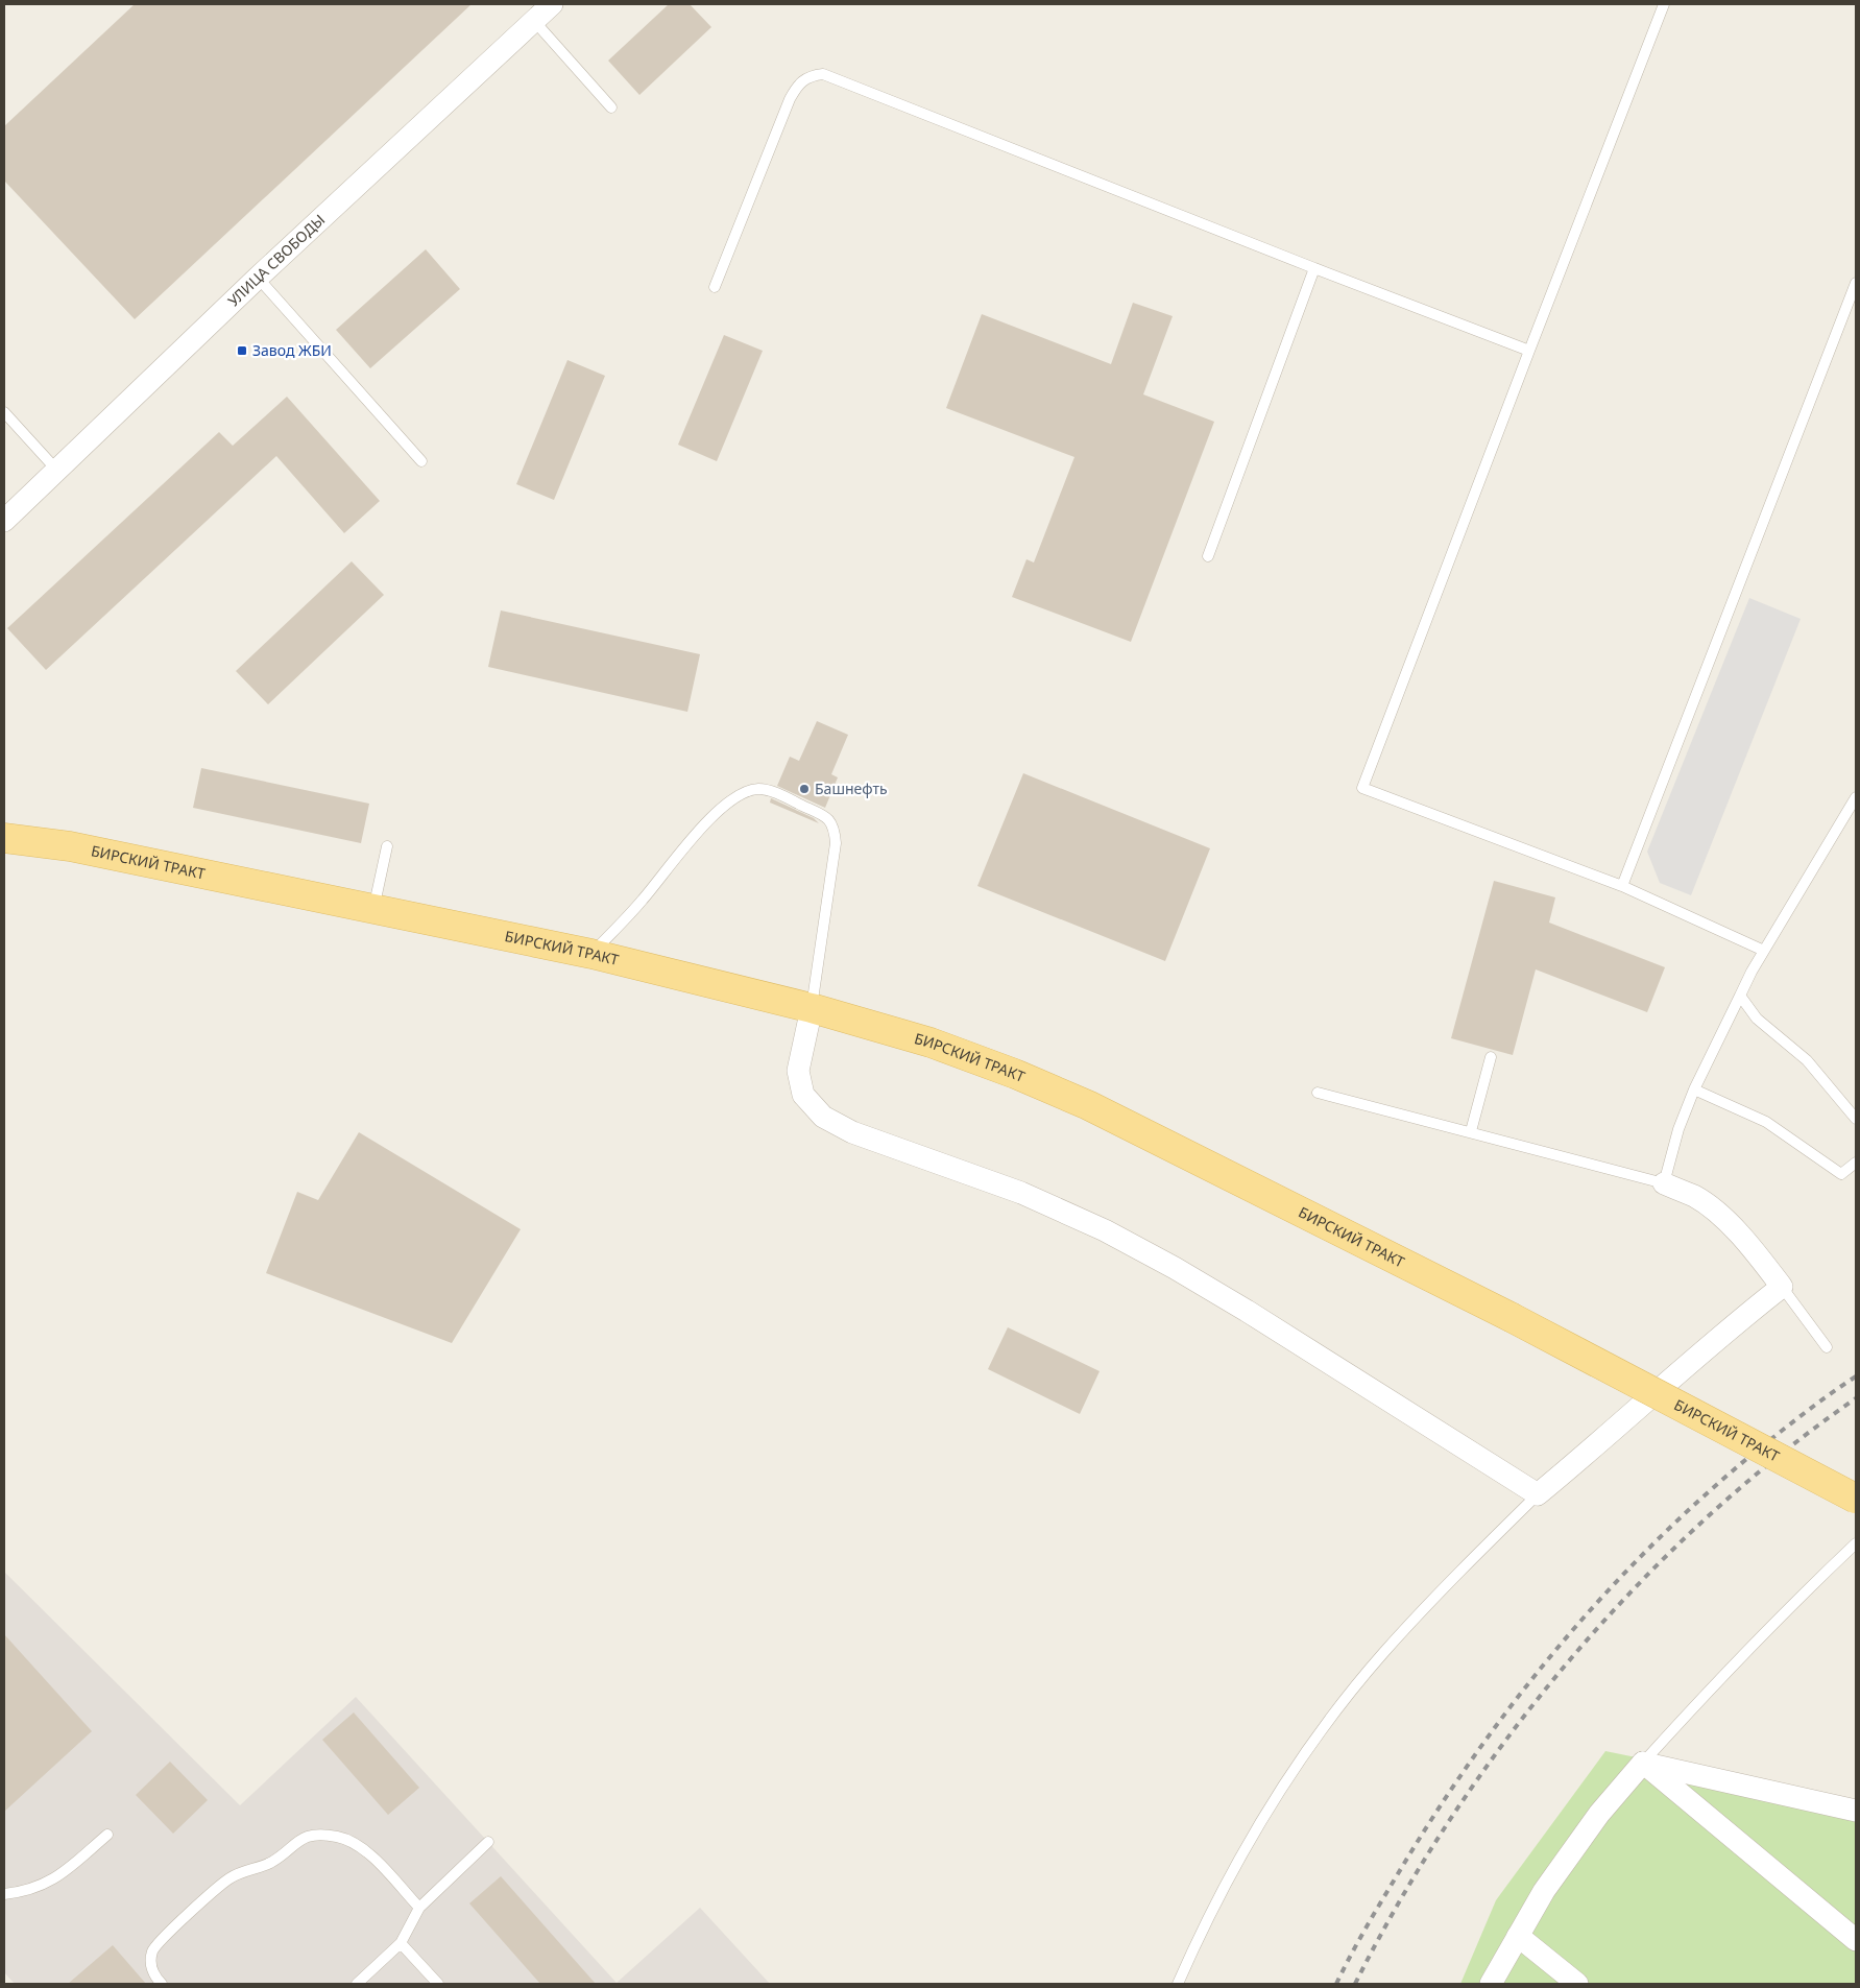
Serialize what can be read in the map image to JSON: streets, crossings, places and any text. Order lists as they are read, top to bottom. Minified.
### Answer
{"streets":{"main road":["БИРСКИЙ ТРАКТ"],"street":["УЛИЦА СВОБОДЫ"]},"places":{"transit":["Завод ЖБИ"],"other":["Башнефть"]}}
